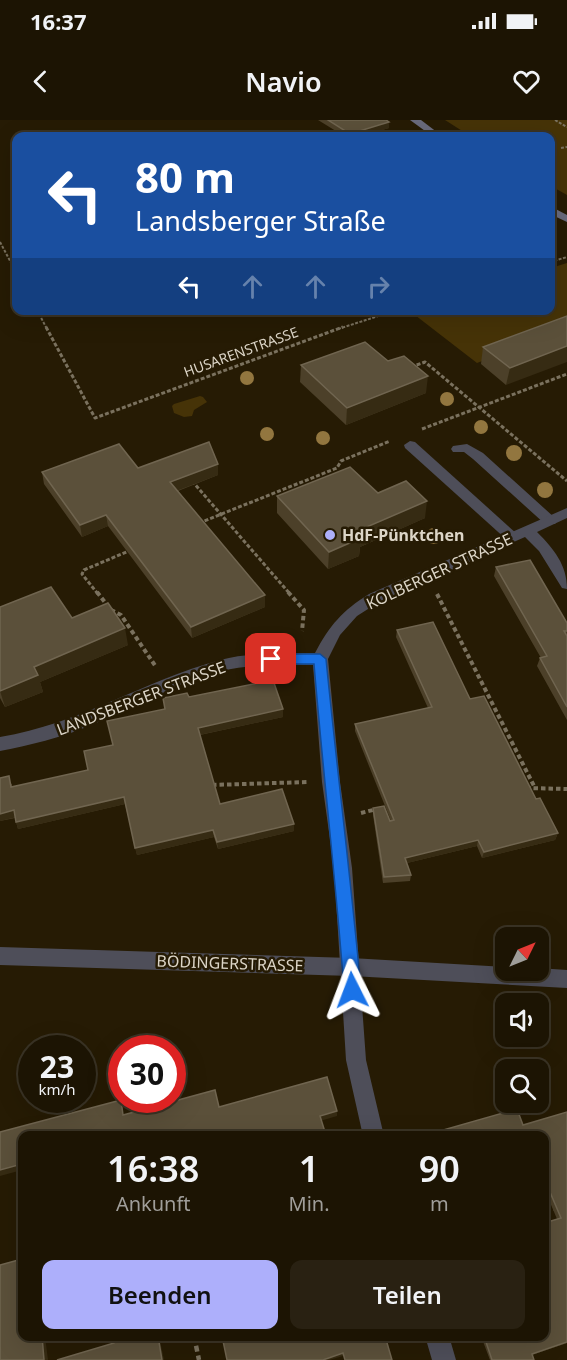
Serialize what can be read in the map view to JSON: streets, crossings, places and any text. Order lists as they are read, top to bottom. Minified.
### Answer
{"streets":{"street":["KOLBERGER STRASSE","LANDSBERGER STRASSE","BÖDINGERSTRASSE"],"path":["HUSARENSTRASSE"]},"crossings":[["KOLBERGER STRASSE","LANDSBERGER STRASSE"]],"places":["HdF-Pünktchen"],"north":"top right","page":{"status":"16:37","header":"Navio","turn":["80 m","Landsberger Straße"],"speed":"23 km/h","limit":"30","eta":["16:38","Ankunft","1","Min.","90","m"],"buttons":["Beenden","Teilen"]}}
